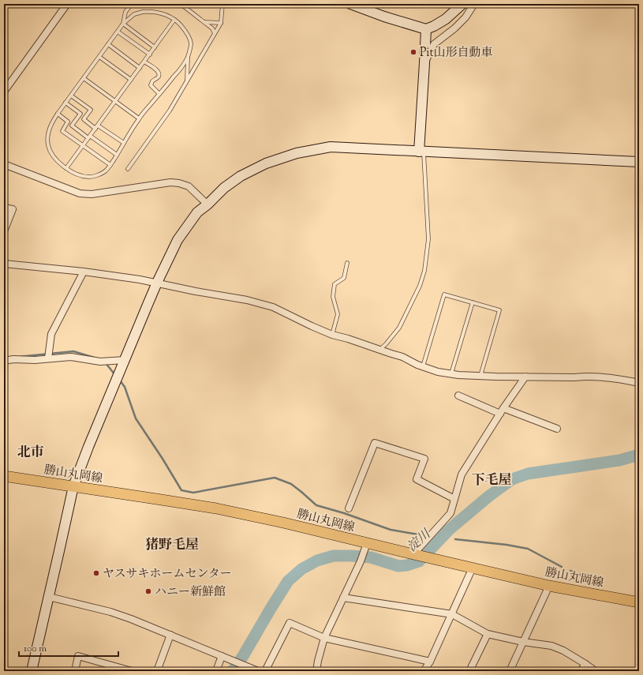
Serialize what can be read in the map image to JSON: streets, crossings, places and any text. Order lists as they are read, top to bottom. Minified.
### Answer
{"streets":{"main road":["勝山丸岡線"]},"districts":["北市","下毛屋","猪野毛屋"],"water":["淀川"],"places":["Pit山形自動車","ヤスサキホームセンター","ハニー新鮮館"],"scale_bar":"100 m"}
